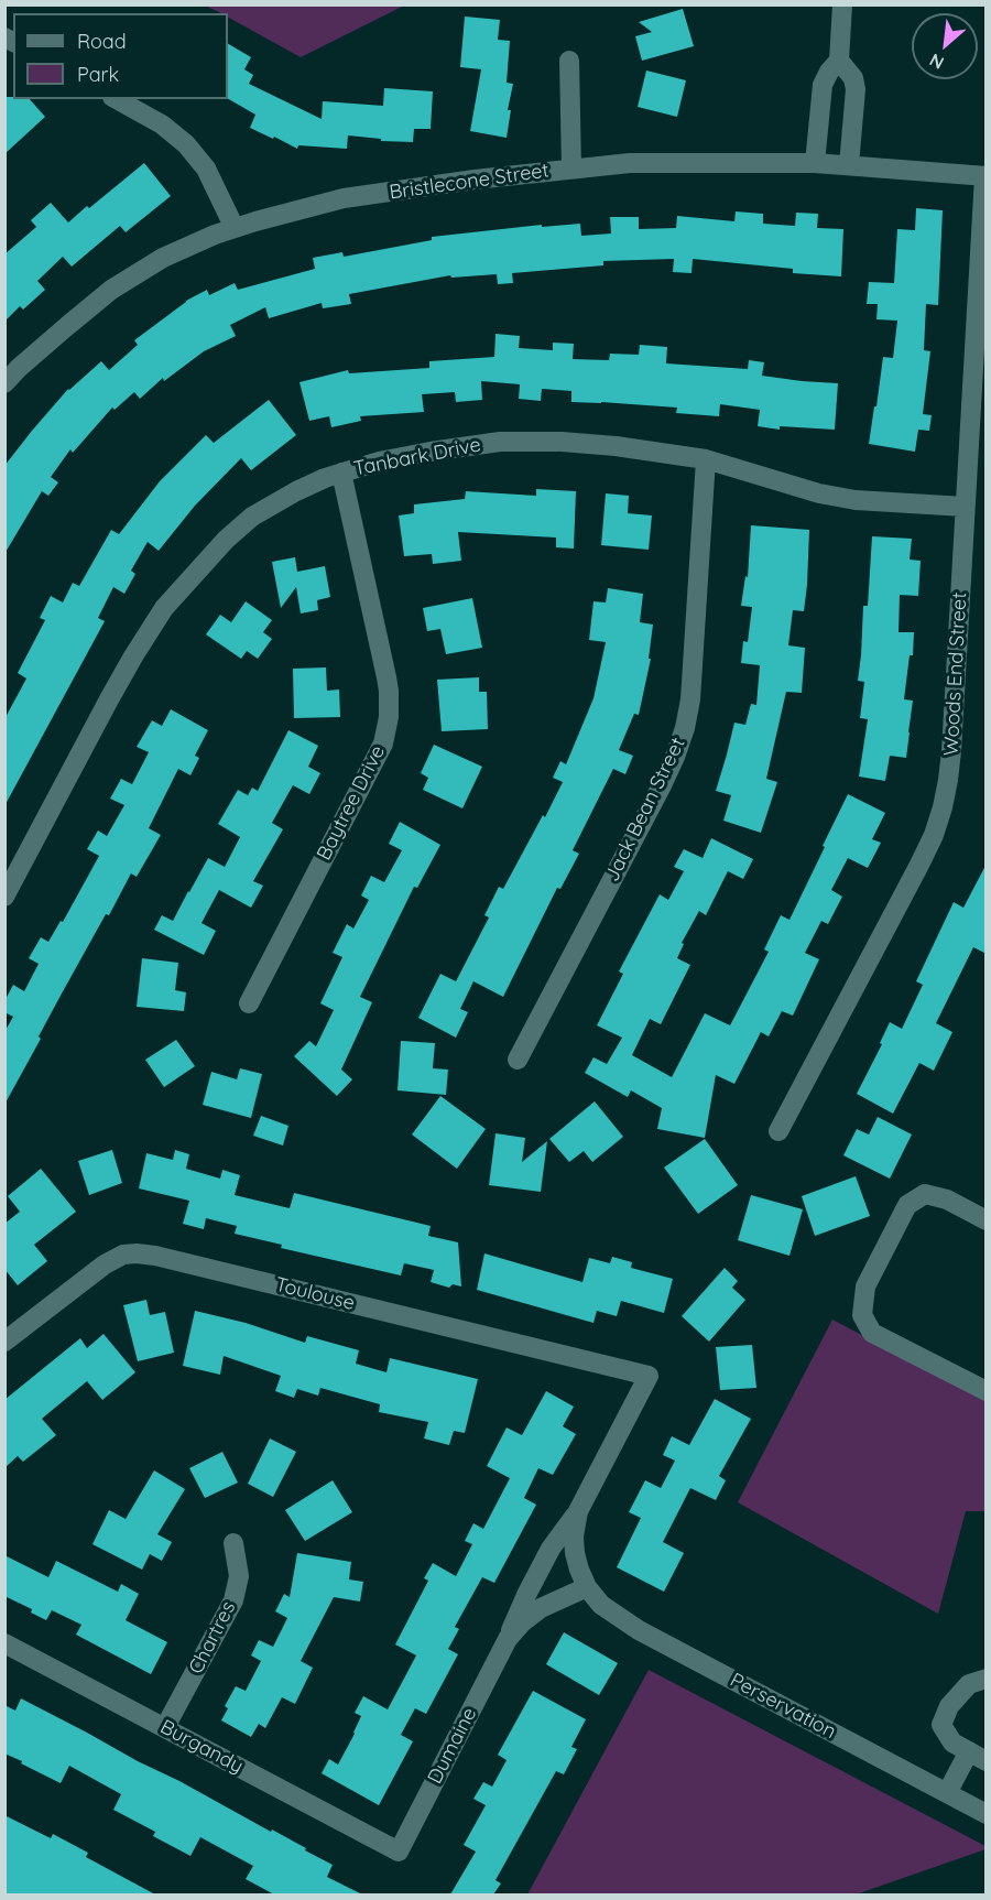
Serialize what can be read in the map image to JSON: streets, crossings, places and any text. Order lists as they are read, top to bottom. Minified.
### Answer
{"streets":{"street":["Bristlecone Street","Tanbark Drive","Woods End Street","Baytree Drive","Jack Bean Street","Toulouse","Chartres","Perservation","Dumaine","Burgandy"]},"crossings":[["Bristlecone Street","Woods End Street"],["Tanbark Drive","Woods End Street"],["Tanbark Drive","Baytree Drive"],["Tanbark Drive","Jack Bean Street"],["Toulouse","Dumaine"],["Chartres","Burgandy"],["Perservation","Dumaine"],["Dumaine","Burgandy"]],"legend":["Road","Park"],"north":"bottom left"}
